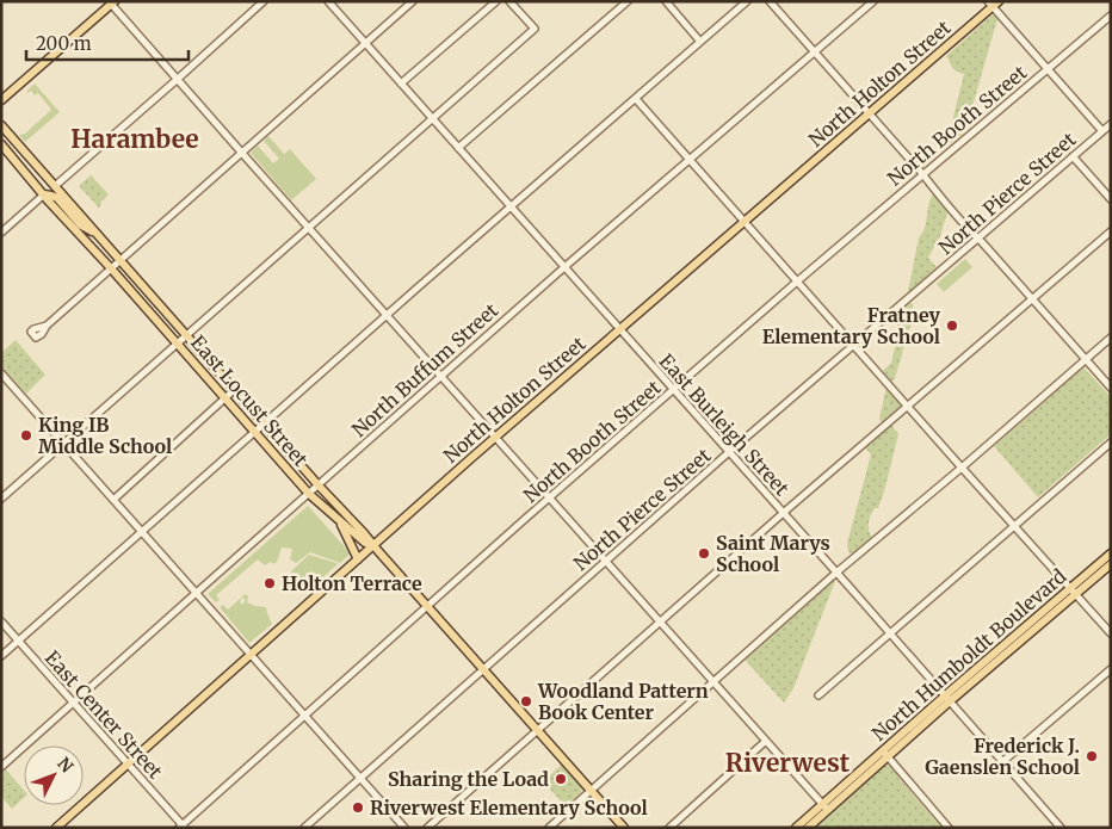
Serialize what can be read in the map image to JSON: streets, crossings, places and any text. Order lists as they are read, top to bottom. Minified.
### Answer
{"streets":{"main road":["North Holton Street","East Locust Street","North Humboldt Boulevard"],"street":["North Booth Street","North Pierce Street","North Buffum Street","East Burleigh Street","East Center Street"]},"crossings":[["North Holton Street","East Locust Street"],["North Holton Street","East Burleigh Street"],["North Holton Street","East Center Street"],["North Booth Street","East Locust Street"],["North Booth Street","East Burleigh Street"],["North Booth Street","East Center Street"],["North Pierce Street","East Locust Street"],["North Pierce Street","East Burleigh Street"],["North Buffum Street","East Locust Street"],["North Buffum Street","East Burleigh Street"],["North Buffum Street","East Center Street"],["East Burleigh Street","North Humboldt Boulevard"]],"districts":["Harambee","Riverwest"],"places":["Fratney Elementary School","King IB Middle School","Saint Marys School","Holton Terrace","Woodland Pattern Book Center","Frederick J. Gaenslen School","Sharing the Load","Riverwest Elementary School"],"scale_bar":"200 m","north":"top right"}
